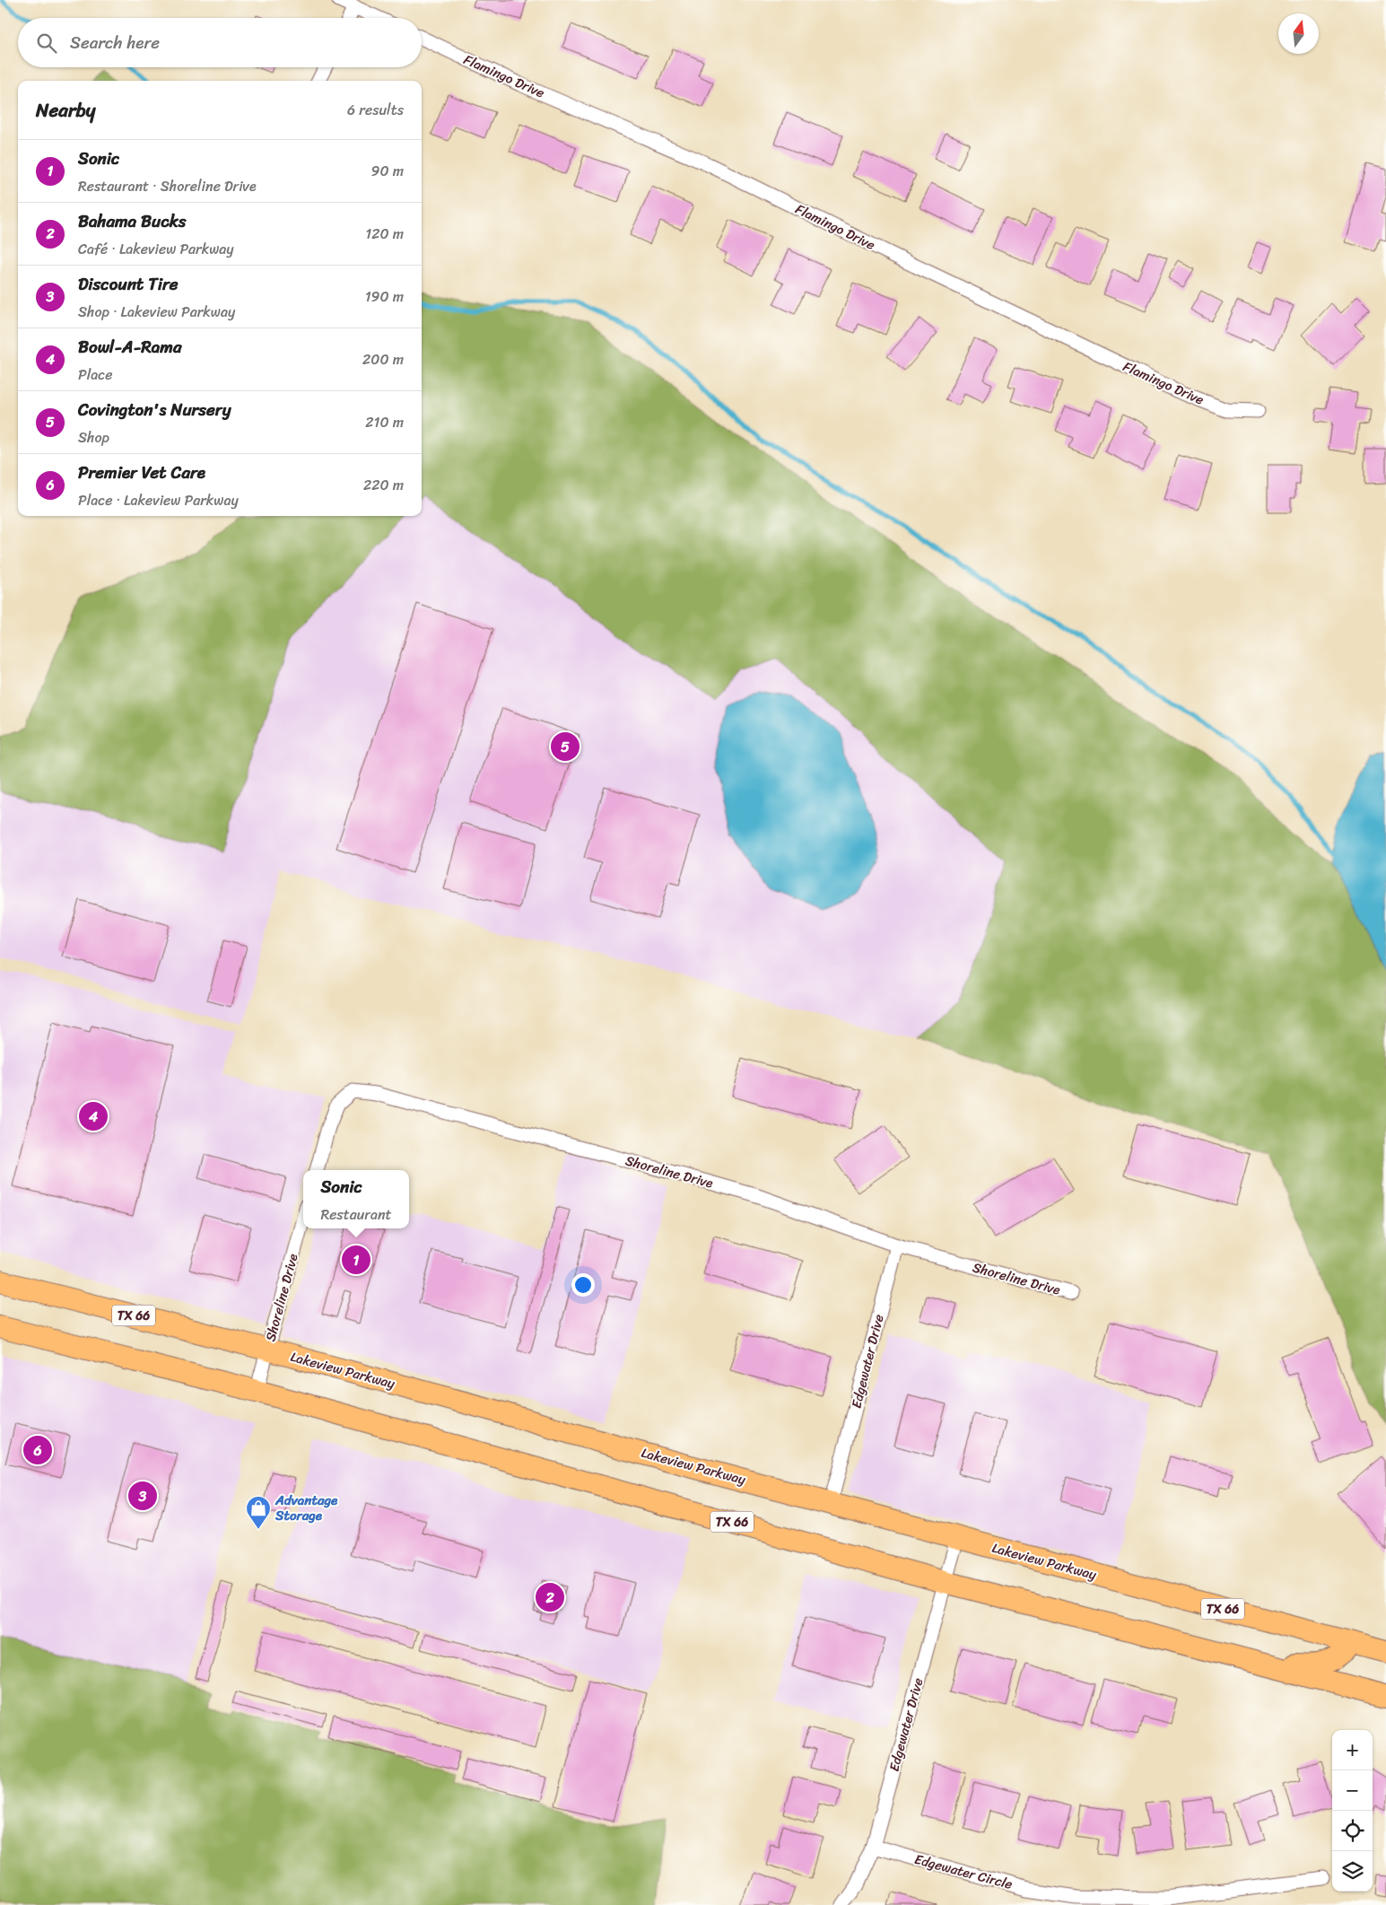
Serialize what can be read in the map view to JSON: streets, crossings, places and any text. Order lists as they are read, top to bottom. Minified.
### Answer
{"streets":{"main road":["TX 66","Lakeview Parkway"],"street":["Flamingo Drive","Shoreline Drive","Edgewater Drive","Edgewater Circle"]},"crossings":[["Shoreline Drive","TX 66"],["Shoreline Drive","Edgewater Drive"],["Shoreline Drive","Lakeview Parkway"],["TX 66","Edgewater Drive"],["Edgewater Drive","Lakeview Parkway"],["Edgewater Drive","Edgewater Circle"]],"places":{"shop":["Advantage Storage"]},"north":"top","page":{"search":"Search here","heading":["Nearby","6 results"],"list":[{"mark":"1","name":"Sonic","note":"Restaurant · Shoreline Drive","value":"90 m"},{"mark":"2","name":"Bahama Bucks","note":"Café · Lakeview Parkway","value":"120 m"},{"mark":"3","name":"Discount Tire","note":"Shop · Lakeview Parkway","value":"190 m"},{"mark":"4","name":"Bowl-A-Rama","note":"Place","value":"200 m"},{"mark":"5","name":"Covington's Nursery","note":"Shop","value":"210 m"},{"mark":"6","name":"Premier Vet Care","note":"Place · Lakeview Parkway","value":"220 m"}],"pins":["5","4","1","6","3","2"],"popup":["Sonic","Restaurant"],"map_buttons":["+","−"]}}
